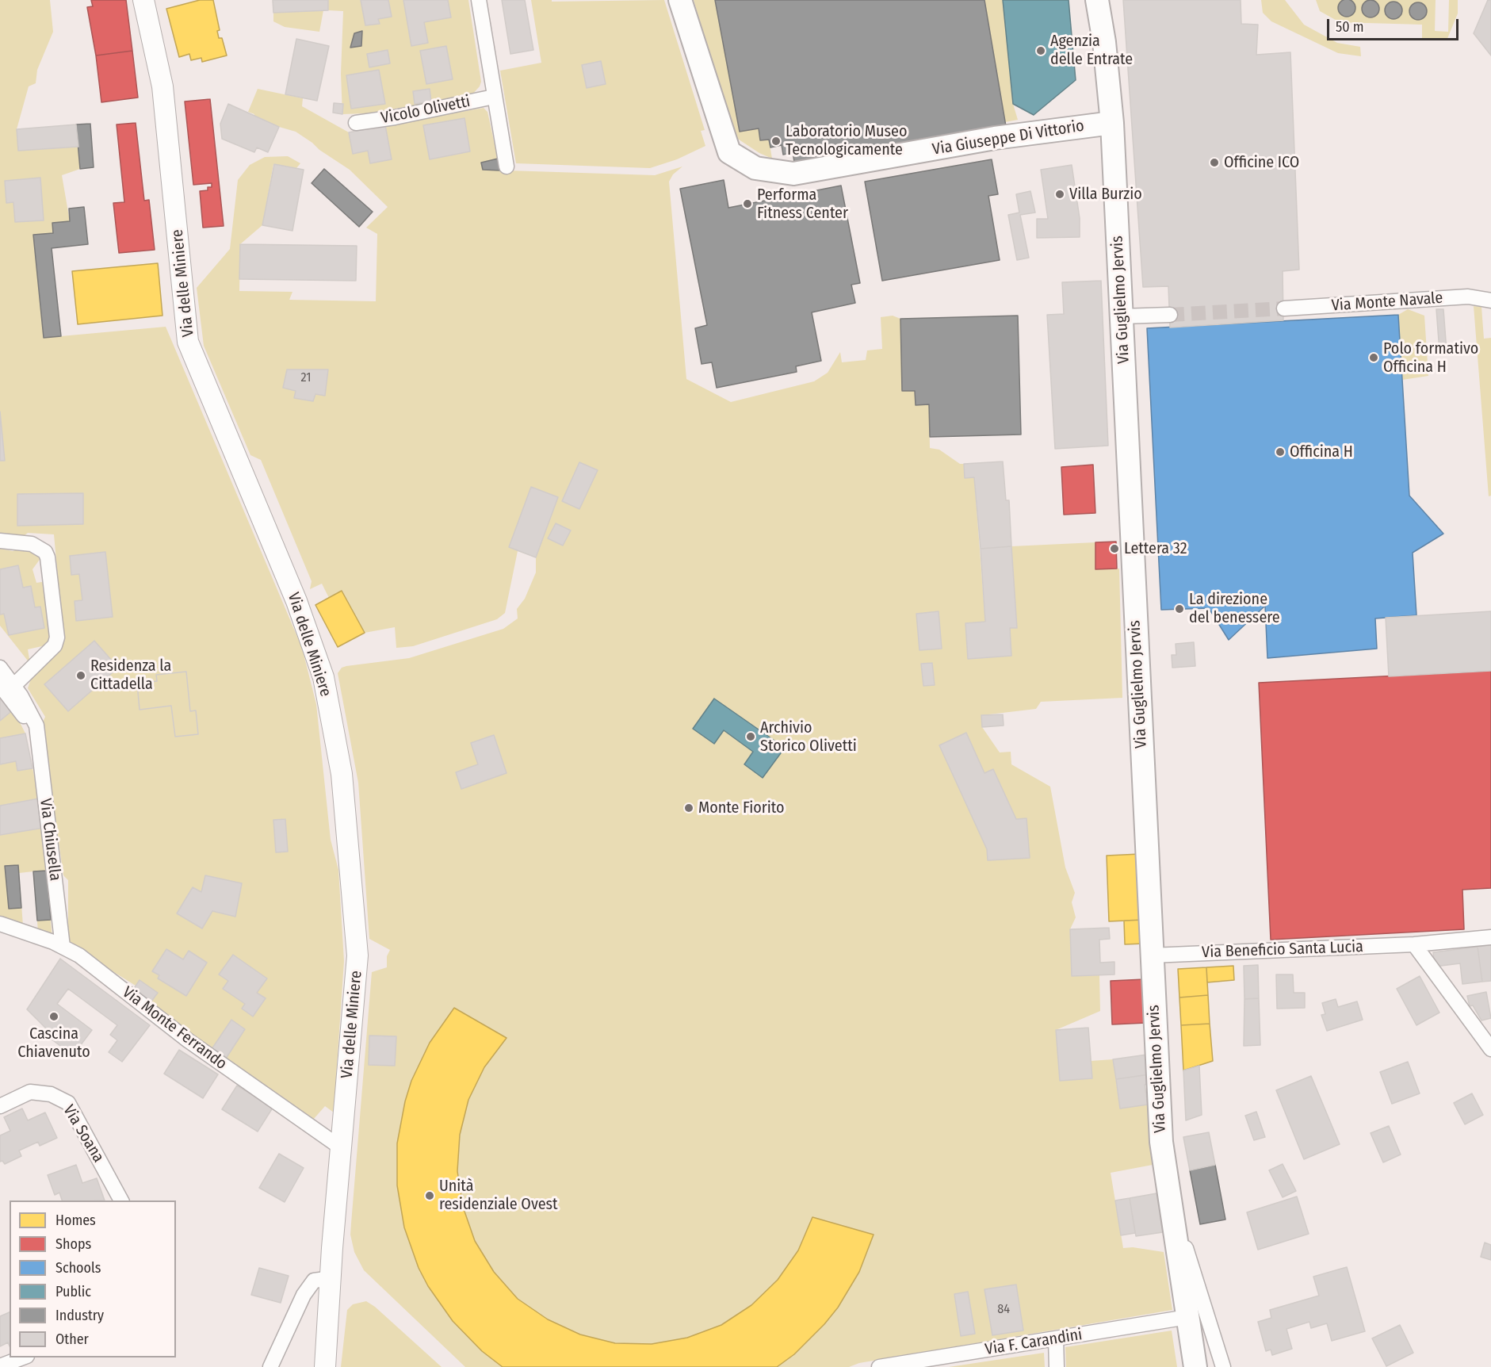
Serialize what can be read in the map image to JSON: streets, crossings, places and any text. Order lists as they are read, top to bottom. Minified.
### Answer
{"streets":{"main road":["Via Giuseppe Di Vittorio","Via Guglielmo Jervis"],"street":["Vicolo Olivetti","Via delle Miniere","Via Monte Navale","Via Chiusella","Via Beneficio Santa Lucia","Via Monte Ferrando","Via Soana","Via F. Carandini"]},"crossings":[["Via Giuseppe Di Vittorio","Via Guglielmo Jervis"],["Via delle Miniere","Via Monte Ferrando"],["Via Guglielmo Jervis","Via Beneficio Santa Lucia"],["Via Guglielmo Jervis","Via F. Carandini"],["Via Chiusella","Via Monte Ferrando"]],"places":["Agenzia delle Entrate","Laboratorio Museo Tecnologicamente","Officine ICO","Villa Burzio","Performa Fitness Center","Polo formativo Officina H","Officina H","Lettera 32","La direzione del benessere","Residenza la Cittadella","Archivio Storico Olivetti","Monte Fiorito","Cascina Chiavenuto","Unità residenziale Ovest"],"house_numbers":["21","84"],"legend":["Homes","Shops","Schools","Public","Industry","Other"],"scale_bar":"50 m"}
